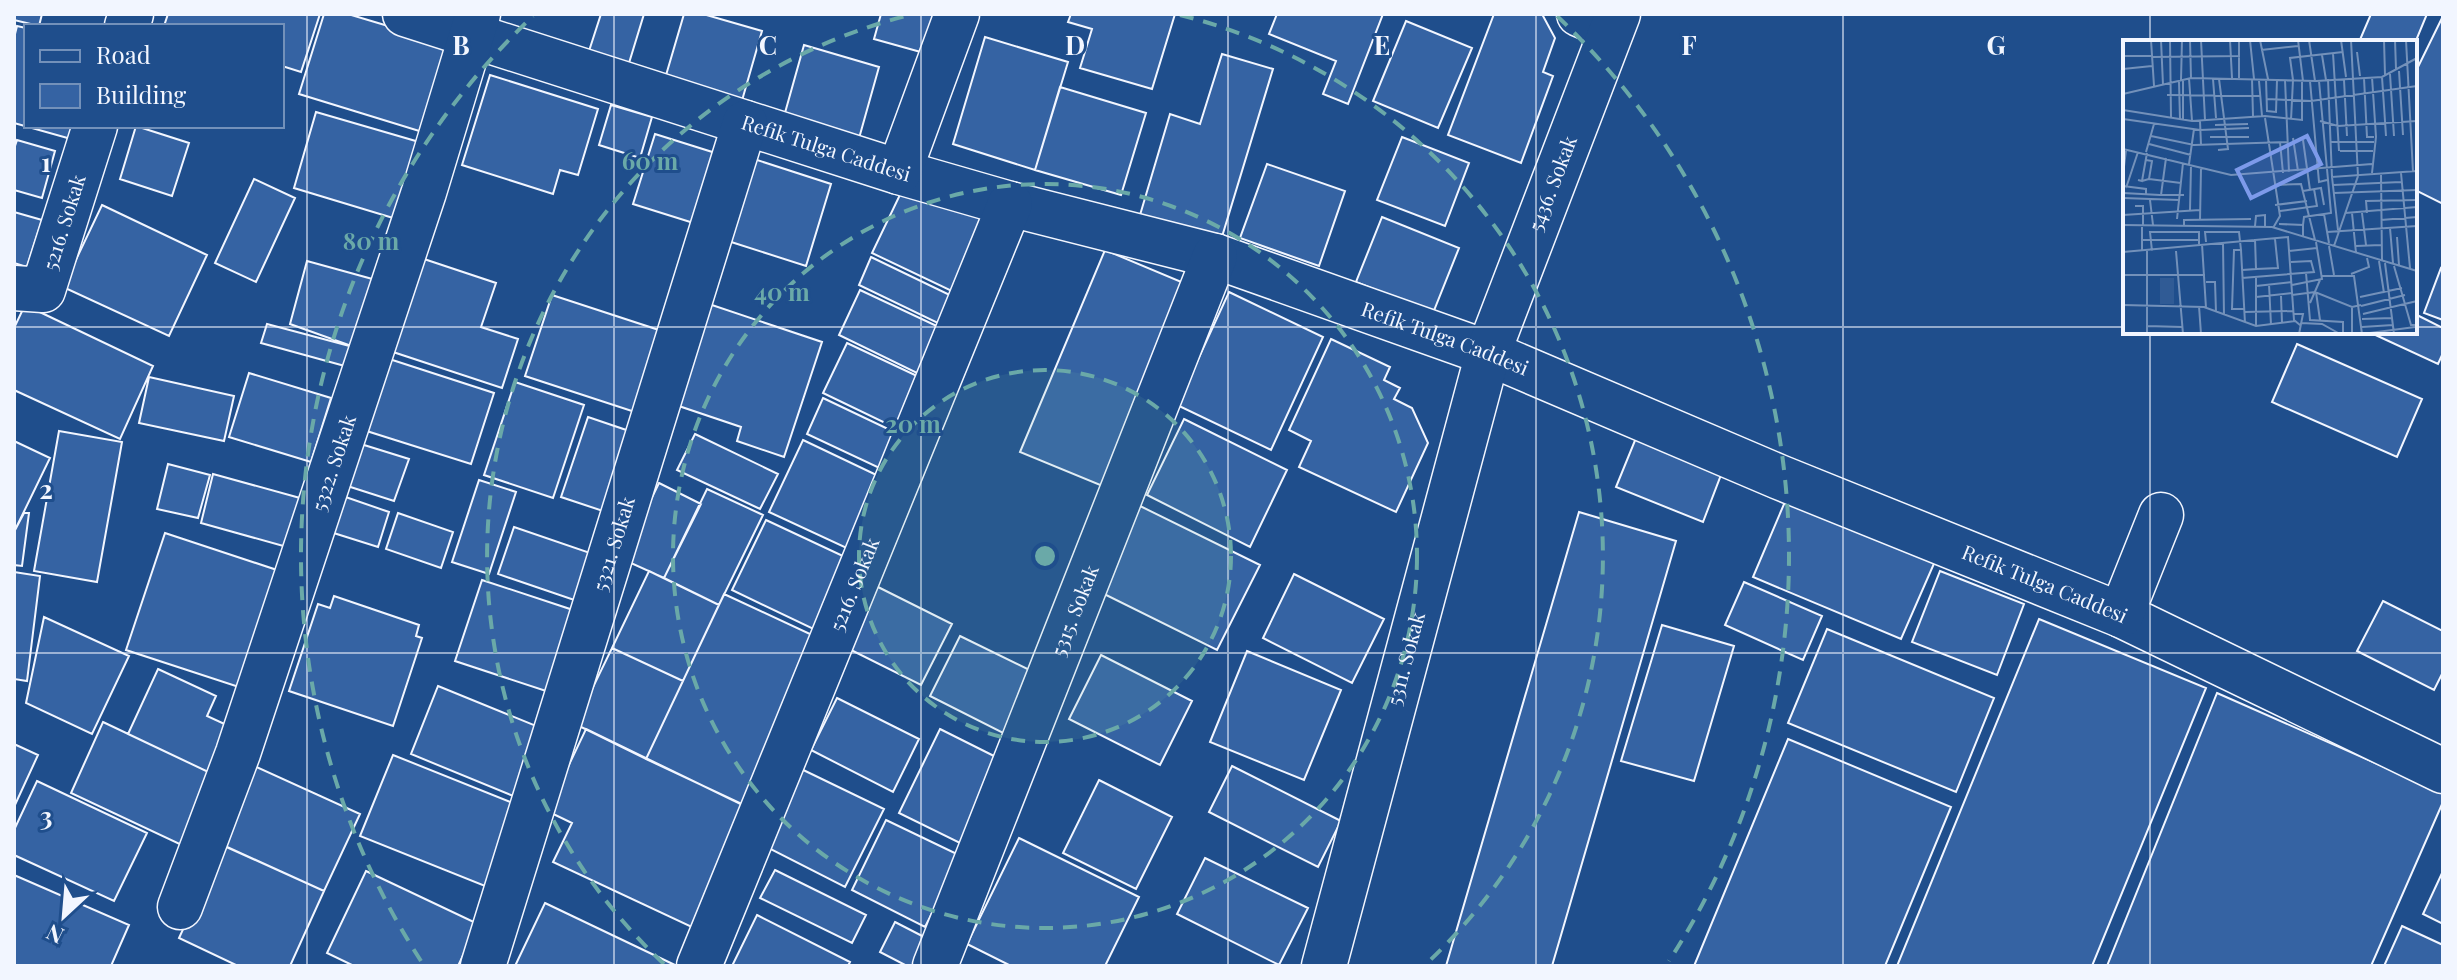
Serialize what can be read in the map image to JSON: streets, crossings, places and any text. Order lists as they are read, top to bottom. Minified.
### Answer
{"streets":{"street":["Refik Tulga Caddesi","5436. Sokak","5216. Sokak","5322. Sokak","5321. Sokak","5315. Sokak","5311. Sokak"]},"crossings":[["Refik Tulga Caddesi","5436. Sokak"],["Refik Tulga Caddesi","5216. Sokak"],["Refik Tulga Caddesi","5322. Sokak"],["Refik Tulga Caddesi","5321. Sokak"],["Refik Tulga Caddesi","5315. Sokak"],["Refik Tulga Caddesi","5311. Sokak"],["5436. Sokak","5311. Sokak"]],"legend":["Road","Building"],"north":"bottom left","grid":{"columns":["B","C","D","E","F","G"],"rows":["1","2","3"]},"rings":["60 m","80 m","40 m","20 m"]}
